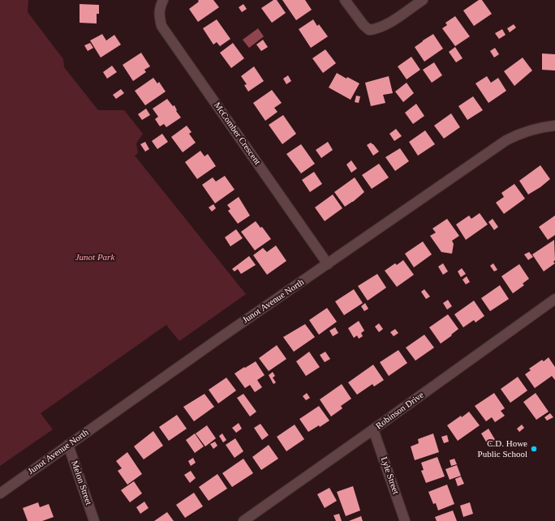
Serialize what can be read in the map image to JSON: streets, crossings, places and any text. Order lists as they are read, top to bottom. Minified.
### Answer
{"streets":{"street":["McComber Crescent","Junot Avenue North","Robinson Drive","Lyle Street","Melon Street"]},"crossings":[["McComber Crescent","Junot Avenue North"],["Junot Avenue North","Melon Street"],["Robinson Drive","Lyle Street"]],"parks":["Junot Park"],"places":["C.D. Howe Public School"]}
